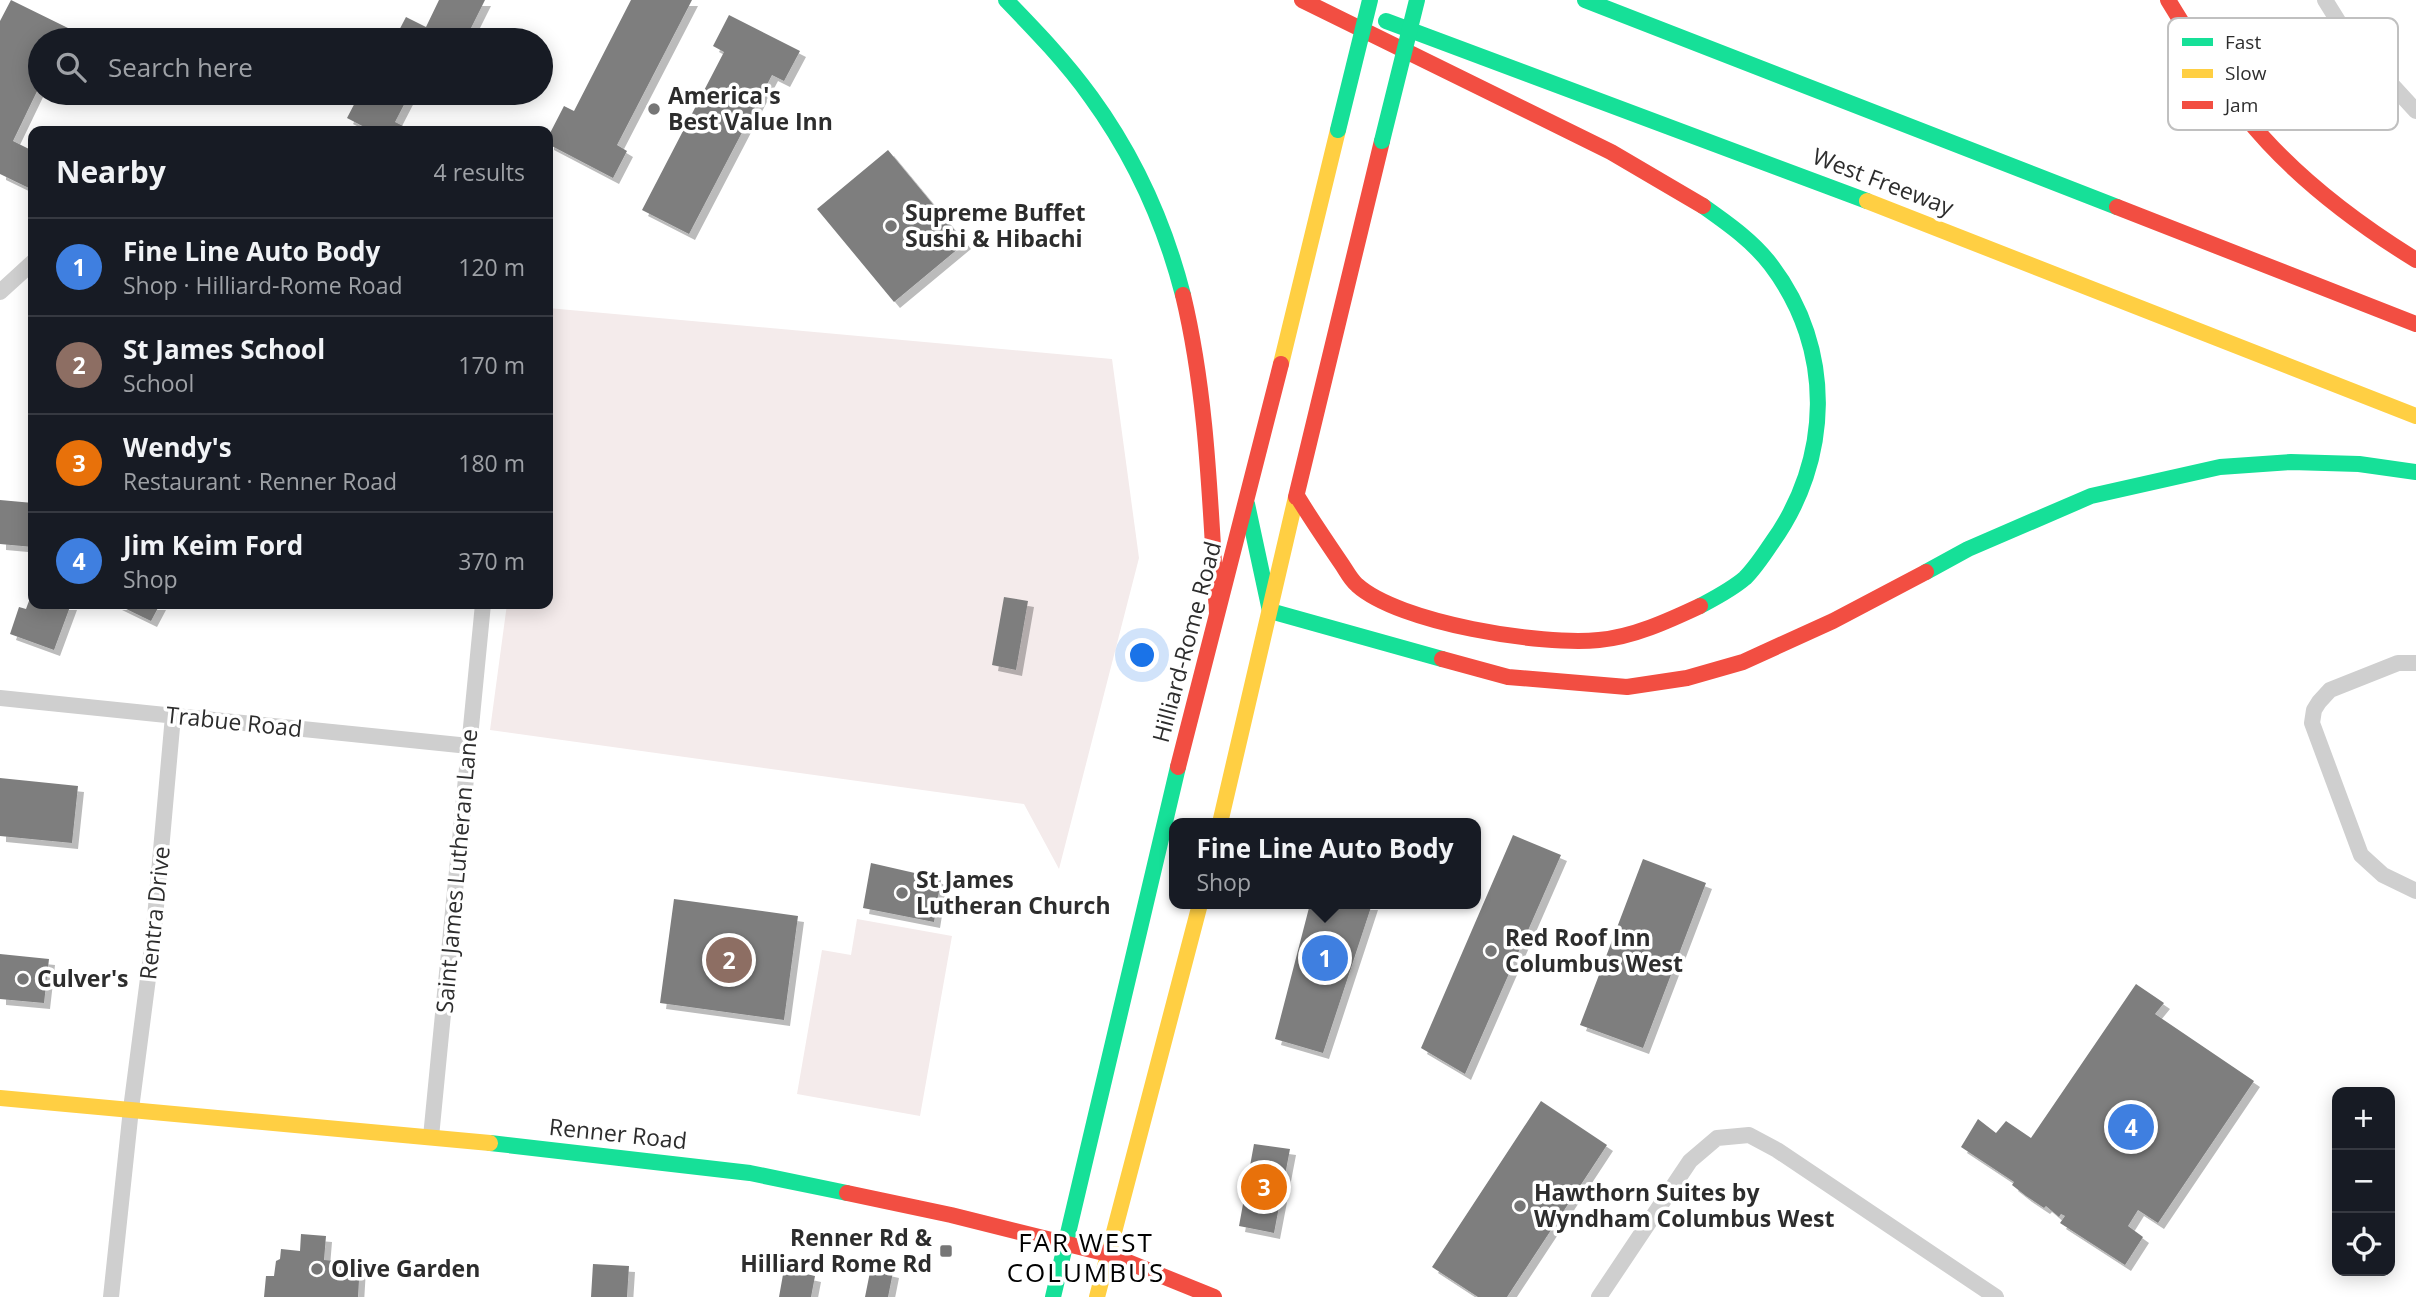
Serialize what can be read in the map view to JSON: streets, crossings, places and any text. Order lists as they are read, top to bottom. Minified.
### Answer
{"streets":{"main road":["West Freeway","Hilliard-Rome Road","Renner Road"],"street":["Trabue Road","Saint James Lutheran Lane","Rentra Drive"]},"crossings":[["Hilliard-Rome Road","Renner Road"],["Trabue Road","Saint James Lutheran Lane"],["Trabue Road","Rentra Drive"],["Saint James Lutheran Lane","Renner Road"],["Rentra Drive","Renner Road"]],"districts":["FAR WEST COLUMBUS"],"places":{"other":["America's Best Value Inn","Supreme Buffet Sushi & Hibachi","St James Lutheran Church","Red Roof Inn Columbus West","Culver's","Hawthorn Suites by Wyndham Columbus West","Olive Garden"],"transit":["Renner Rd & Hilliard Rome Rd"]},"legend":["Fast","Slow","Jam"],"page":{"search":"Search here","heading":["Nearby","4 results"],"list":[{"mark":"1","name":"Fine Line Auto Body","note":"Shop · Hilliard-Rome Road","value":"120 m"},{"mark":"2","name":"St James School","note":"School","value":"170 m"},{"mark":"3","name":"Wendy's","note":"Restaurant · Renner Road","value":"180 m"},{"mark":"4","name":"Jim Keim Ford","note":"Shop","value":"370 m"}],"popup":["Fine Line Auto Body","Shop"],"pins":["1","2","4","3"],"map_buttons":["+","−"]}}
